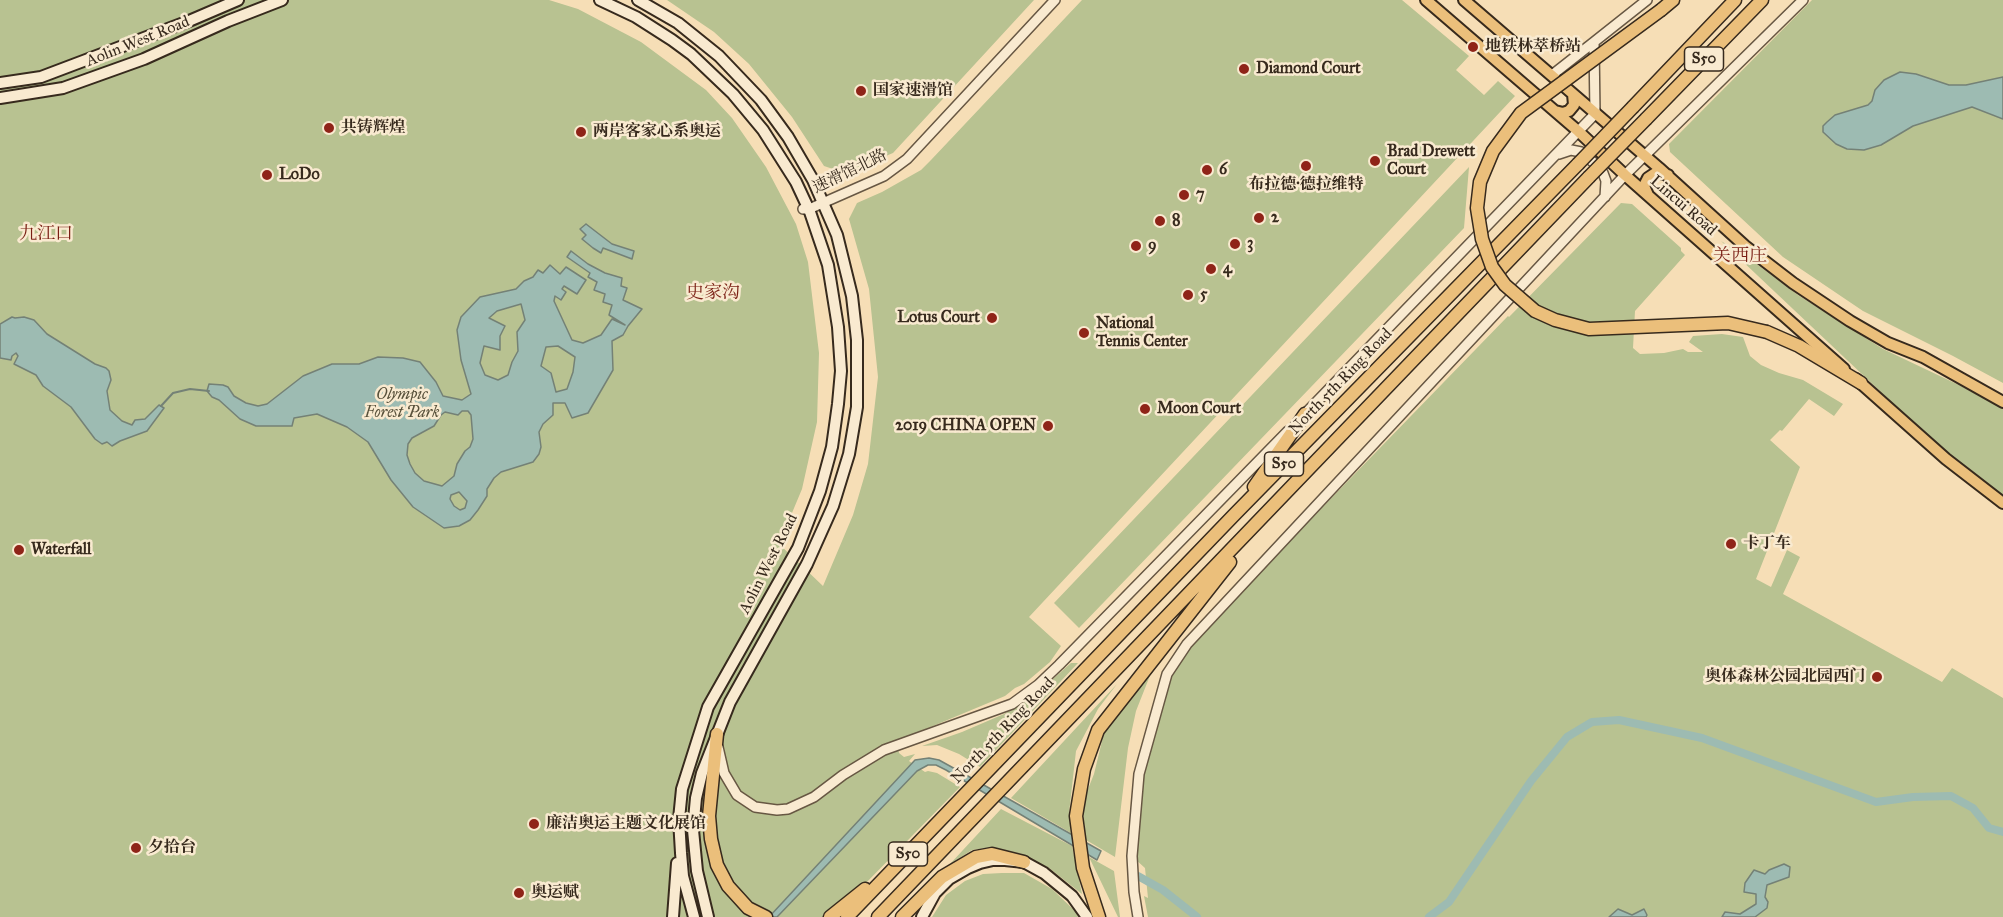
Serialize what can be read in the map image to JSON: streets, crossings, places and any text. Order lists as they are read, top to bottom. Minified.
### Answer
{"streets":{"highway":["S50","North 5th Ring Road"],"main road":["Aolin West Road","Lincui Road"],"street":["速滑馆北路"]},"crossings":[["Aolin West Road","速滑馆北路"]],"districts":["九江口","关西庄","史家沟"],"parks":["Olympic Forest Park"],"places":["地铁林萃桥站","Diamond Court","国家速滑馆","共铸辉煌","两岸客家心系奥运","Brad Drewett Court","布拉德·德拉维特","6","LoDo","7","2","8","3","9","4","5","Lotus Court","National Tennis Center","Moon Court","2019 CHINA OPEN","卡丁车","Waterfall","奥体森林公园北园西门","廉洁奥运主题文化展馆","夕拾台","奥运赋"]}
